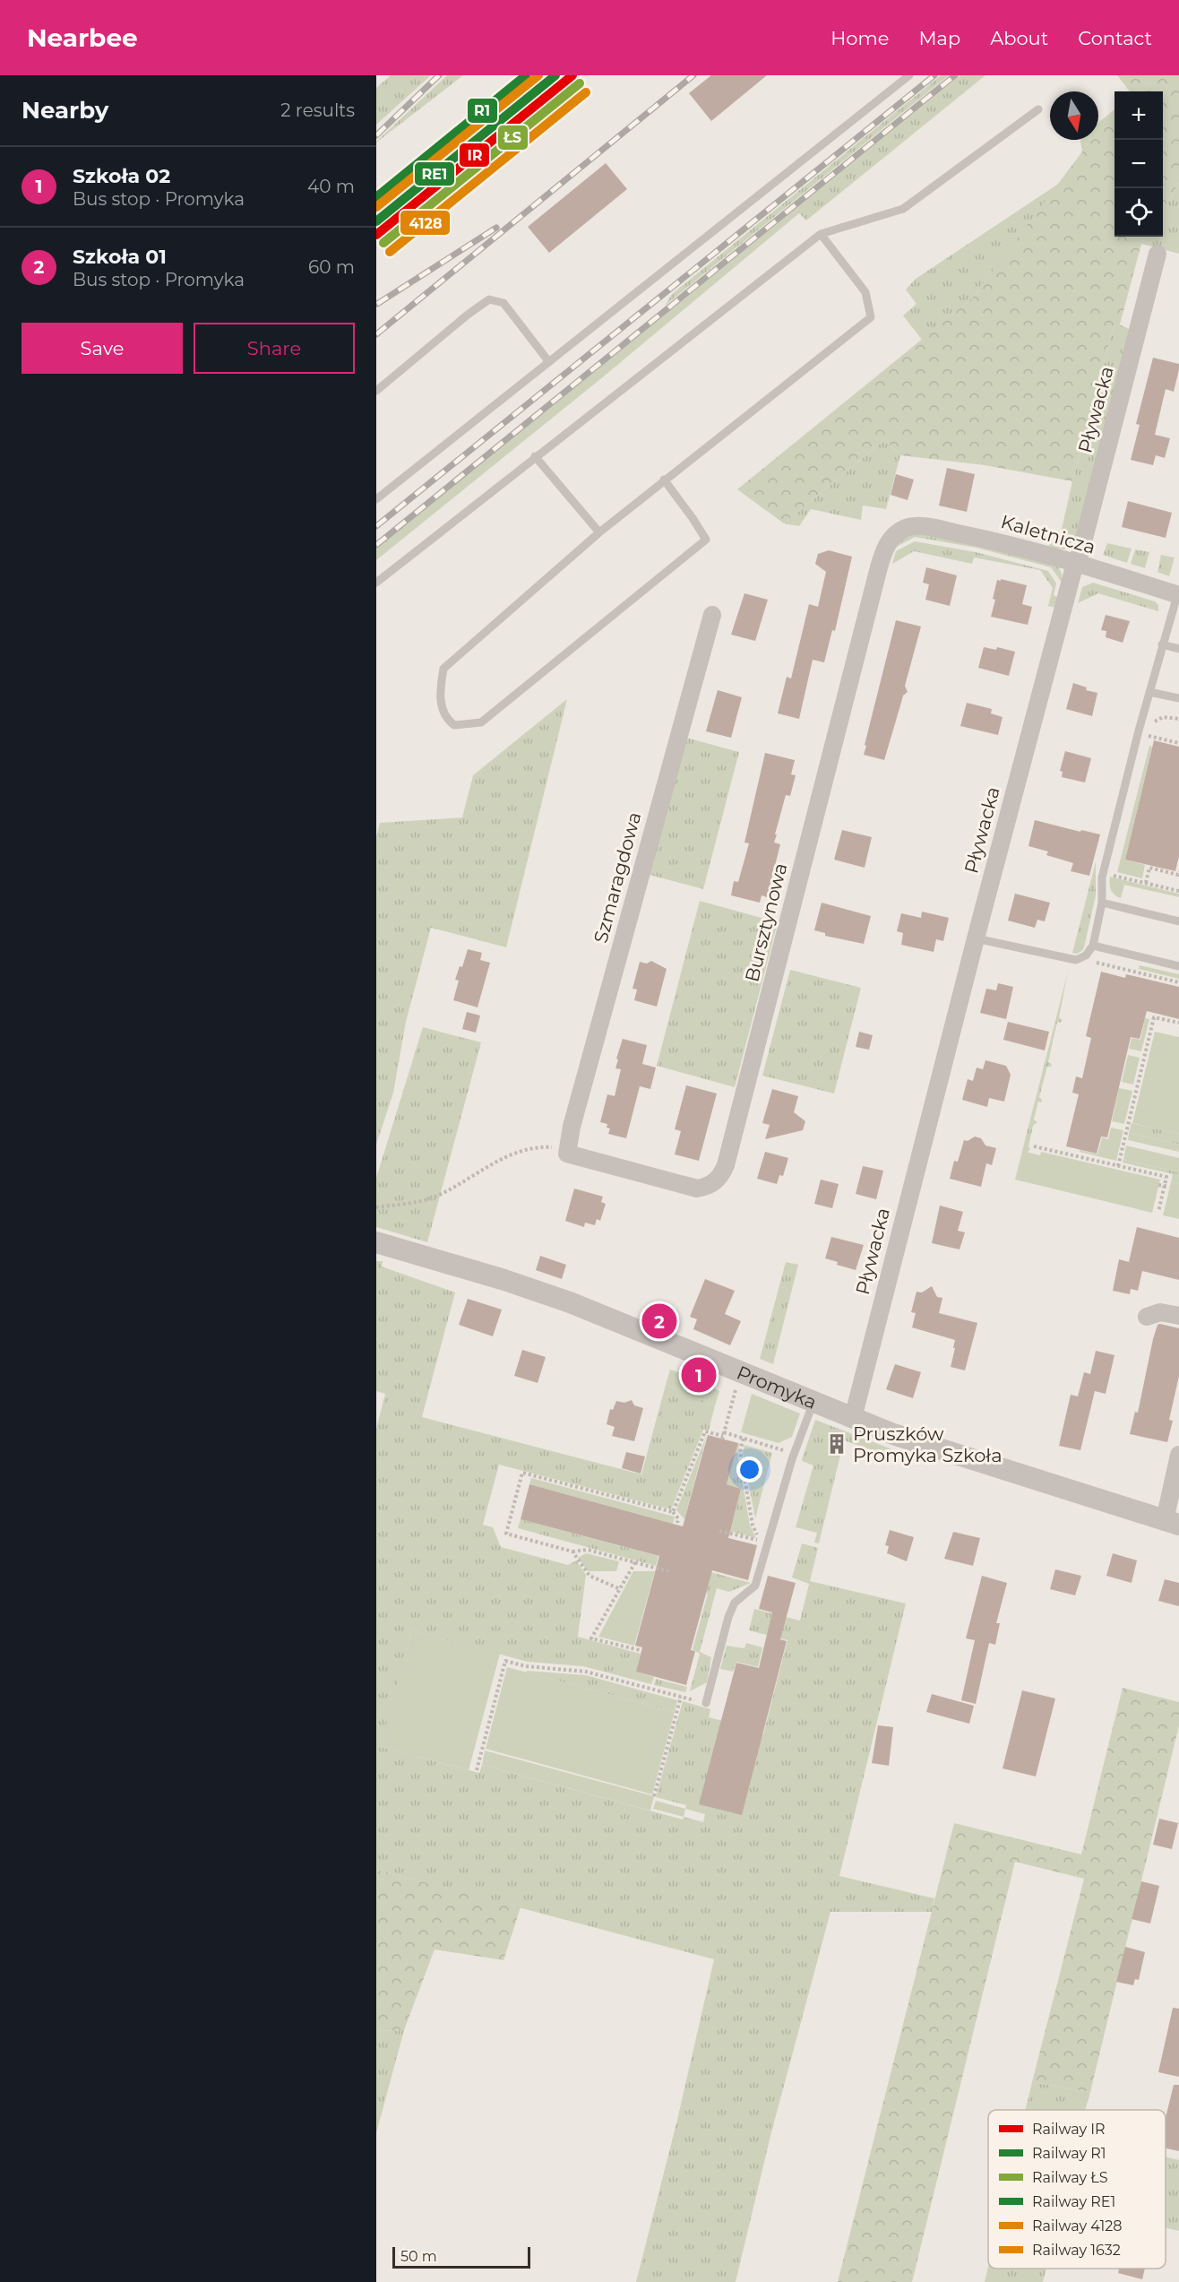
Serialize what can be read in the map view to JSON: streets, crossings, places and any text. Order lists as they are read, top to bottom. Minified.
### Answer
{"streets":{"street":["Pływacka","Kaletnicza","Szmaragdowa","Bursztynowa","Promyka"]},"crossings":[["Pływacka","Kaletnicza"],["Pływacka","Promyka"],["Kaletnicza","Bursztynowa"],["Szmaragdowa","Bursztynowa"]],"places":{"building":["Pruszków Promyka Szkoła"]},"lines":["rail line IR","rail line R1","rail line RE1","rail line 1632","rail line ŁS","rail line 4128"],"legend":["Railway IR","Railway R1","Railway ŁS","Railway RE1","Railway 4128","Railway 1632"],"scale_bar":"50 m","north":"bottom","page":{"header":"Nearbee","nav":["Home","Map","About","Contact"],"heading":["Nearby","2 results"],"map_buttons":["+","−"],"list":[{"mark":"1","name":"Szkoła 02","note":"Bus stop · Promyka","value":"40 m"},{"mark":"2","name":"Szkoła 01","note":"Bus stop · Promyka","value":"60 m"}],"buttons":["Save","Share"],"pins":["2","1"],"scale":"50 m"}}
